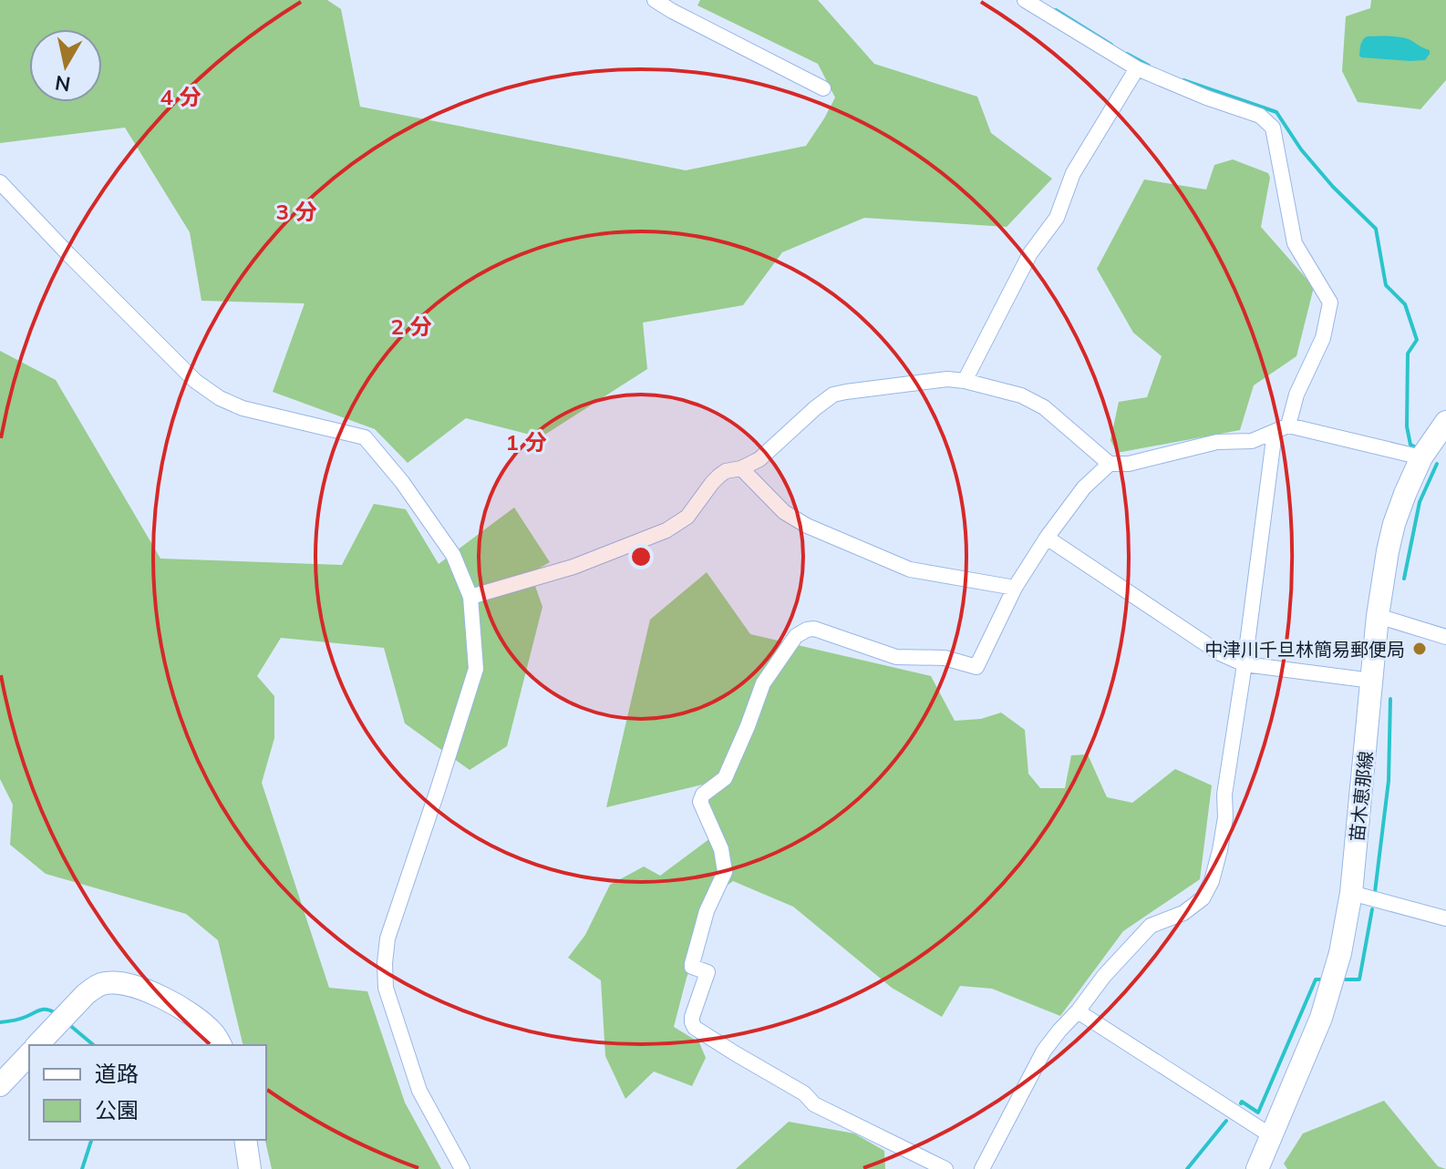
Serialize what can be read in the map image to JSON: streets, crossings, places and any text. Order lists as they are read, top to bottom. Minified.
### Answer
{"streets":{"main road":["苗木恵那線"]},"places":["中津川千旦林簡易郵便局"],"legend":["道路","公園"],"north":"bottom","rings":["4 分","3 分","2 分","1 分"]}
